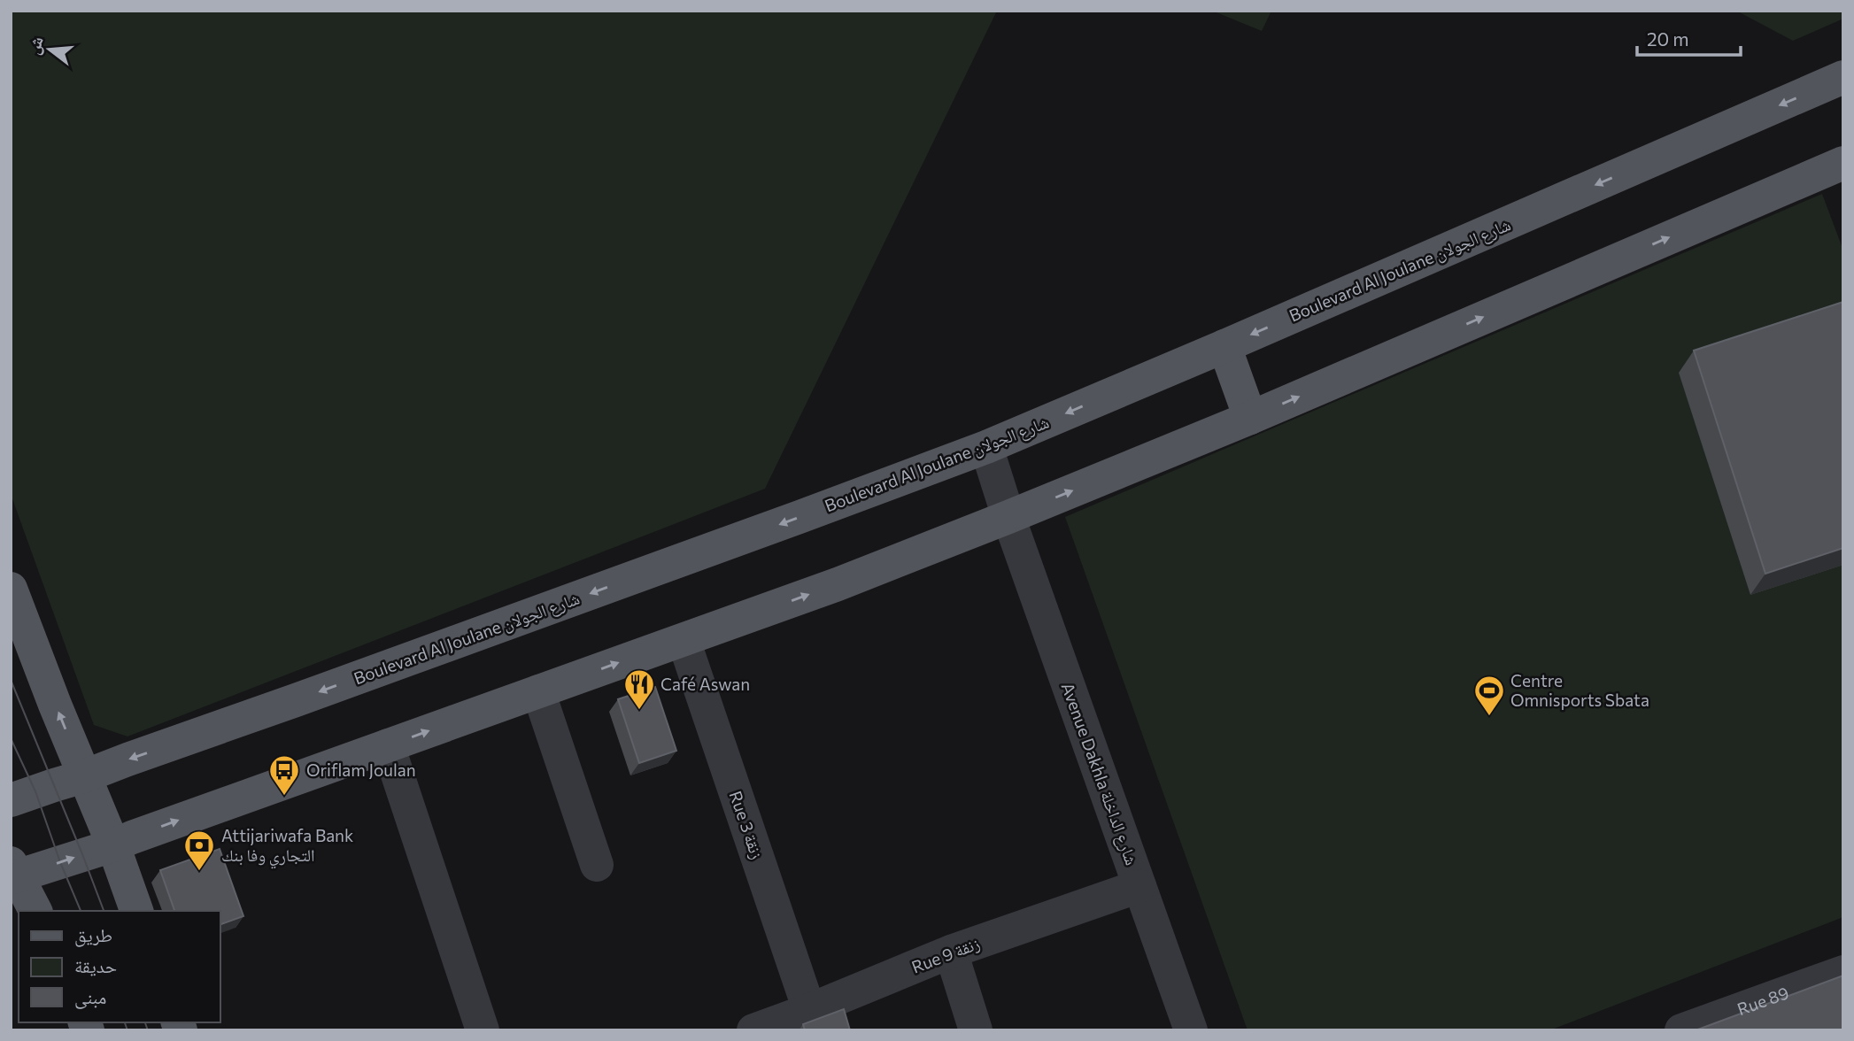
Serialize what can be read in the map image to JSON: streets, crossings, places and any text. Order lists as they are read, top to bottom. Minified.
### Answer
{"streets":{"main road":["Boulevard Al Joulane شارع الجولان"],"street":["Avenue Dakhla شارع الداخلة","Rue 3 زنقة","Rue 9 زنقة","Rue 89"]},"crossings":[["Boulevard Al Joulane شارع الجولان","Avenue Dakhla شارع الداخلة"],["Avenue Dakhla شارع الداخلة","Rue 9 زنقة"],["Rue 3 زنقة","Rue 9 زنقة"]],"places":{"restaurant":["Café Aswan"],"sports":["Centre Omnisports Sbata"],"bus stop":["Oriflam Joulan"],"bank":["Attijariwafa Bank التجاري وفا بنك"]},"legend":["طريق","حديقة","مبنى"],"scale_bar":"20 m","north":"left"}
